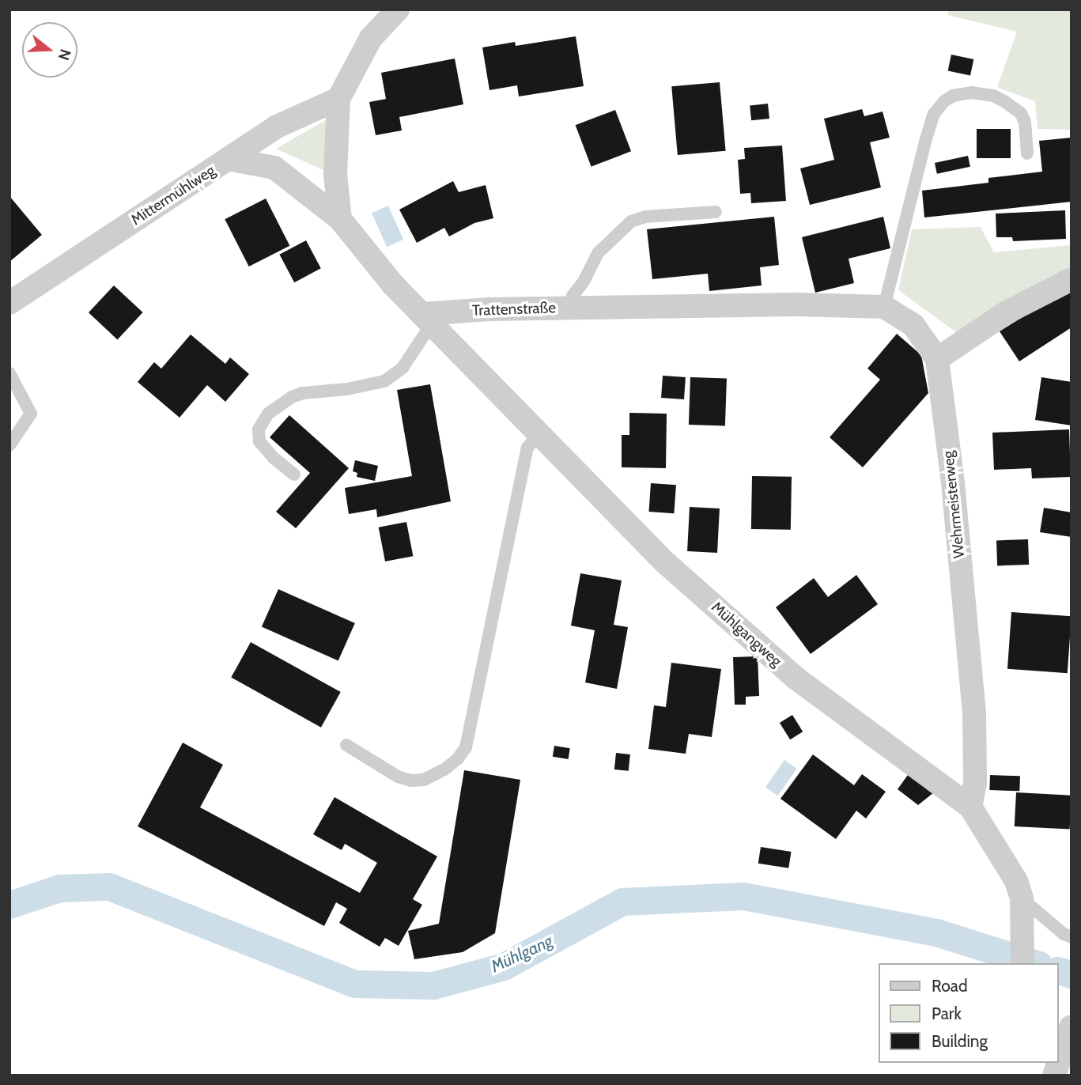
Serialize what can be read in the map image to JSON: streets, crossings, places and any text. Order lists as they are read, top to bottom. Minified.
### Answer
{"streets":{"street":["Mittermühlweg","Trattenstraße","Wehrmeisterweg","Mühlgangweg"]},"crossings":[["Trattenstraße","Mühlgangweg"],["Wehrmeisterweg","Mühlgangweg"]],"water":["Mühlgang"],"legend":["Road","Park","Building"],"north":"right"}
